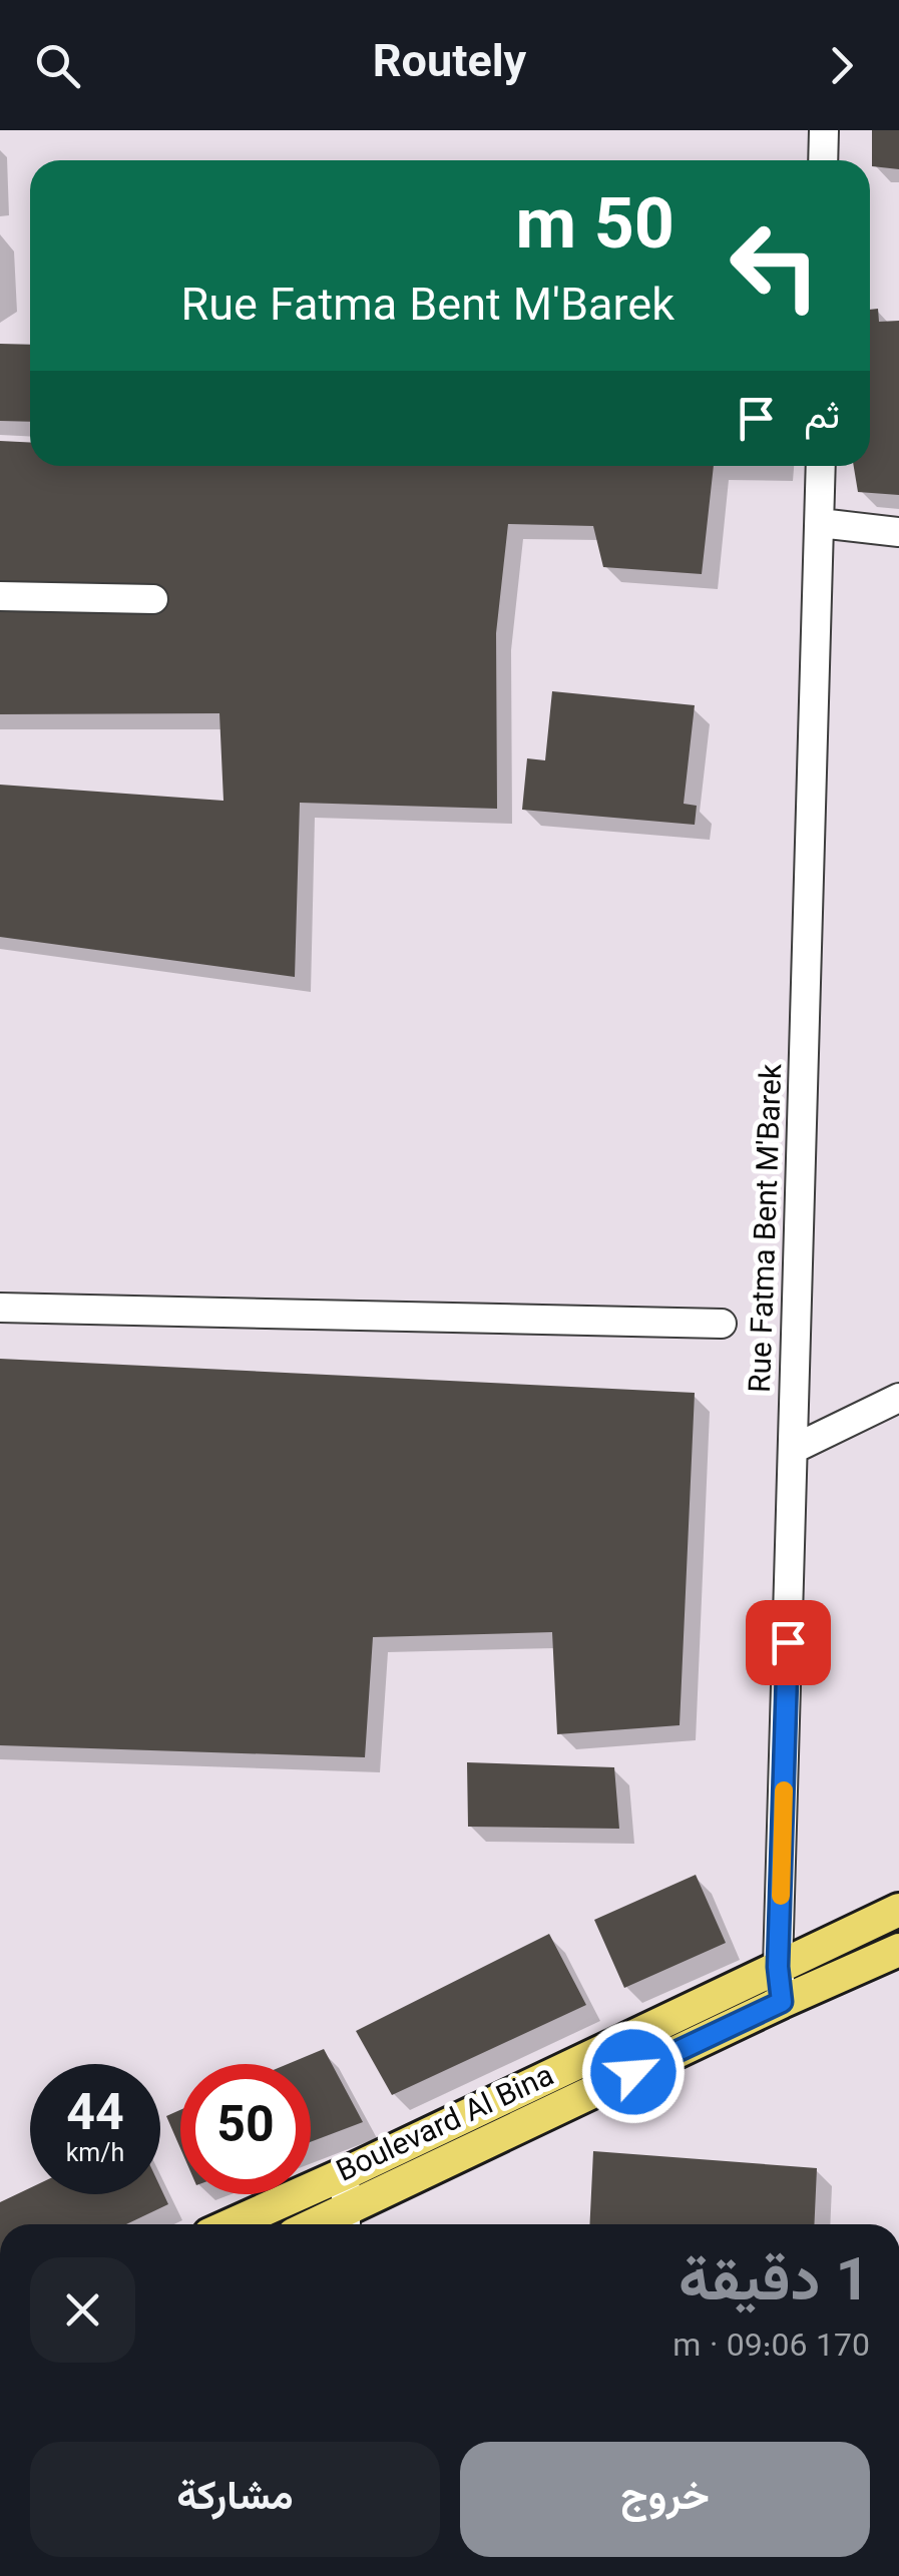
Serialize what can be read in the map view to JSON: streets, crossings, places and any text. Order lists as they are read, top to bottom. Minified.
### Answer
{"streets":{"main road":["Boulevard Al Bina"],"lane":["Rue Fatma Bent M'Barek"]},"crossings":[["Rue Fatma Bent M'Barek","Boulevard Al Bina"]],"page":{"header":"Routely","turn":["50 m","Rue Fatma Bent M'Barek"],"then":"ثم","speed":"44 km/h","limit":"50","heading":["1 دقيقة","170 m · 09:06"],"buttons":["خروج","مشاركة"]}}
